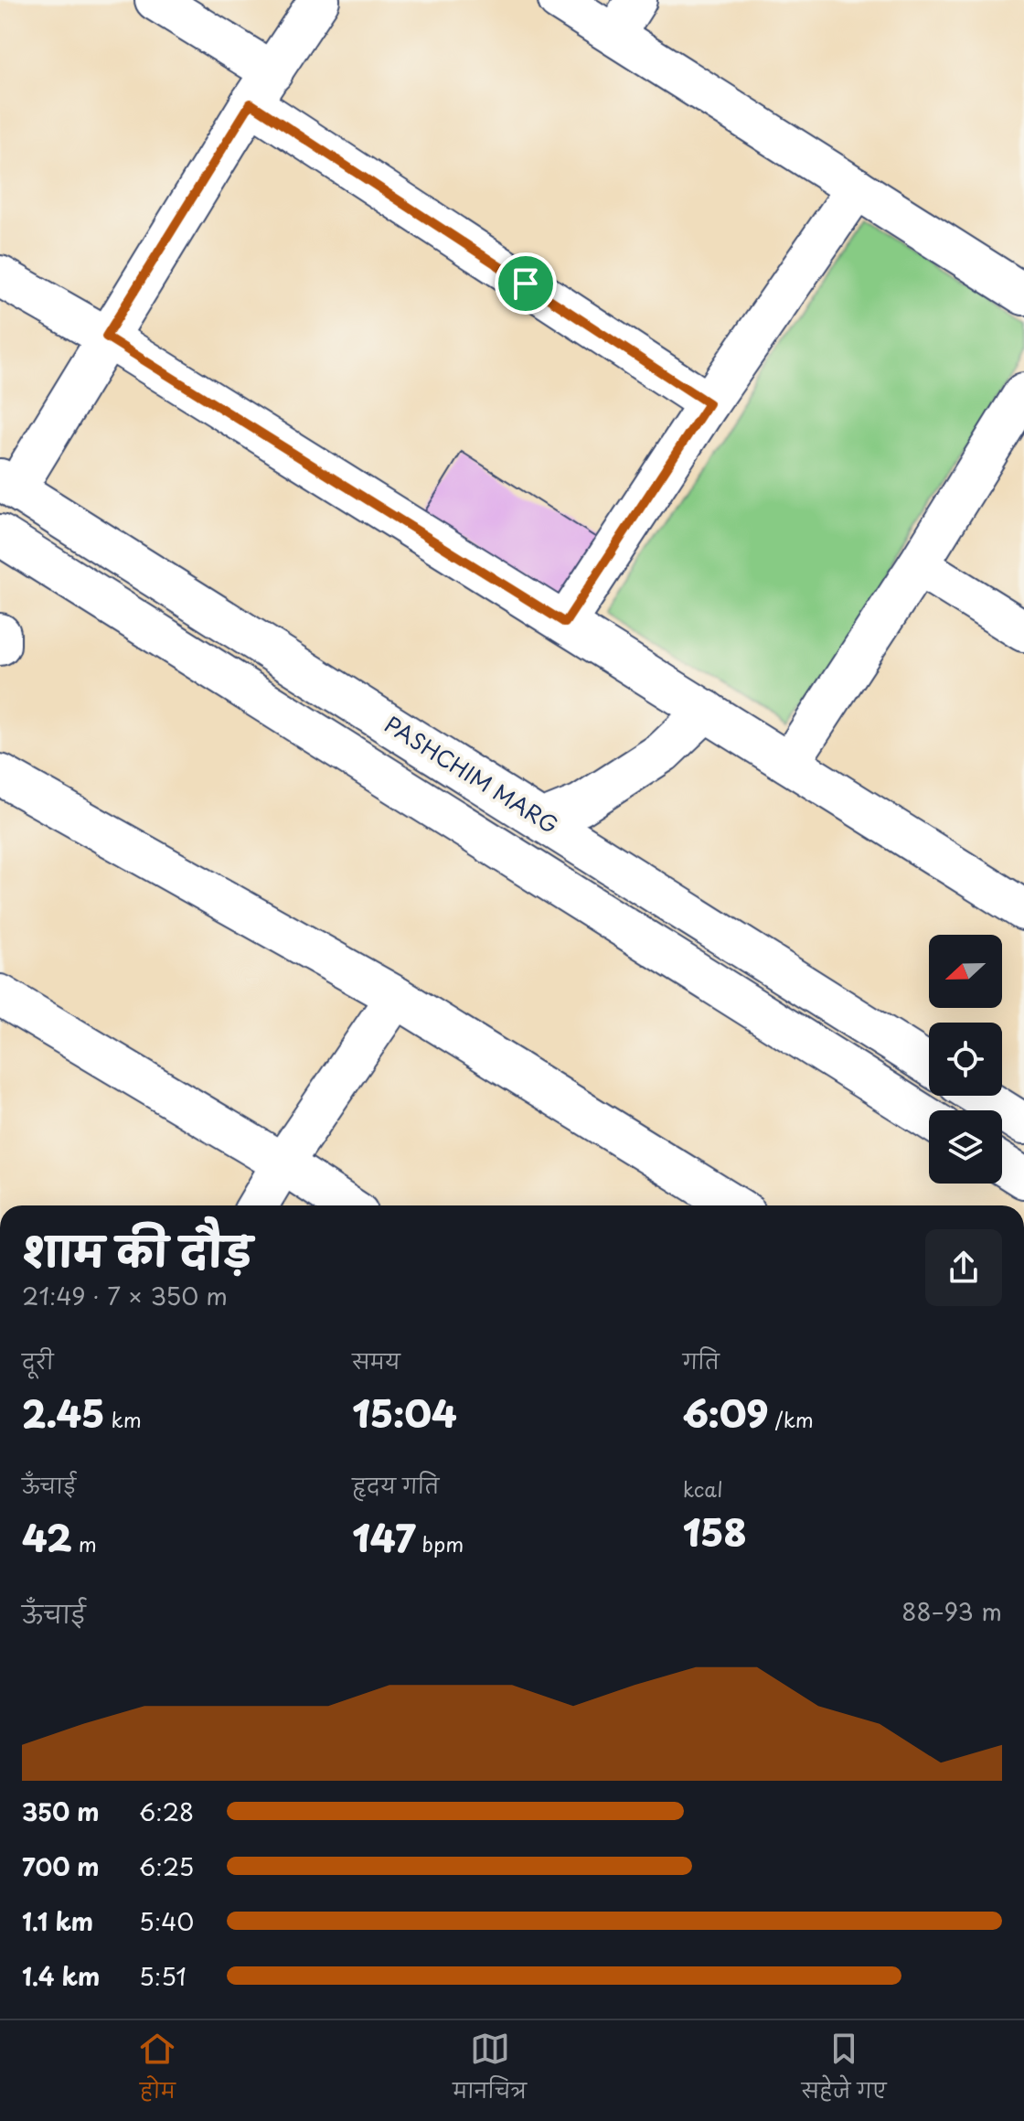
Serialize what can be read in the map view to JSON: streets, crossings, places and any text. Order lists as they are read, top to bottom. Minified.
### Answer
{"streets":{"street":["PASHCHIM MARG"]},"north":"left","page":{"heading":["शाम की दौड़","21:49 · 7 × 350 m"],"stats":[["दूरी","2.45 km"],["समय","15:04"],["गति","6:09 /km"],["ऊँचाई","42 m"],["हृदय गति","147 bpm"],["kcal","158"]],"chart":["ऊँचाई","88–93 m"],"list":[{"name":"350 m","note":"6:28"},{"name":"700 m","note":"6:25"},{"name":"1.1 km","note":"5:40"},{"name":"1.4 km","note":"5:51"}],"tabs":["होम","मानचित्र","सहेजे गए"]}}
